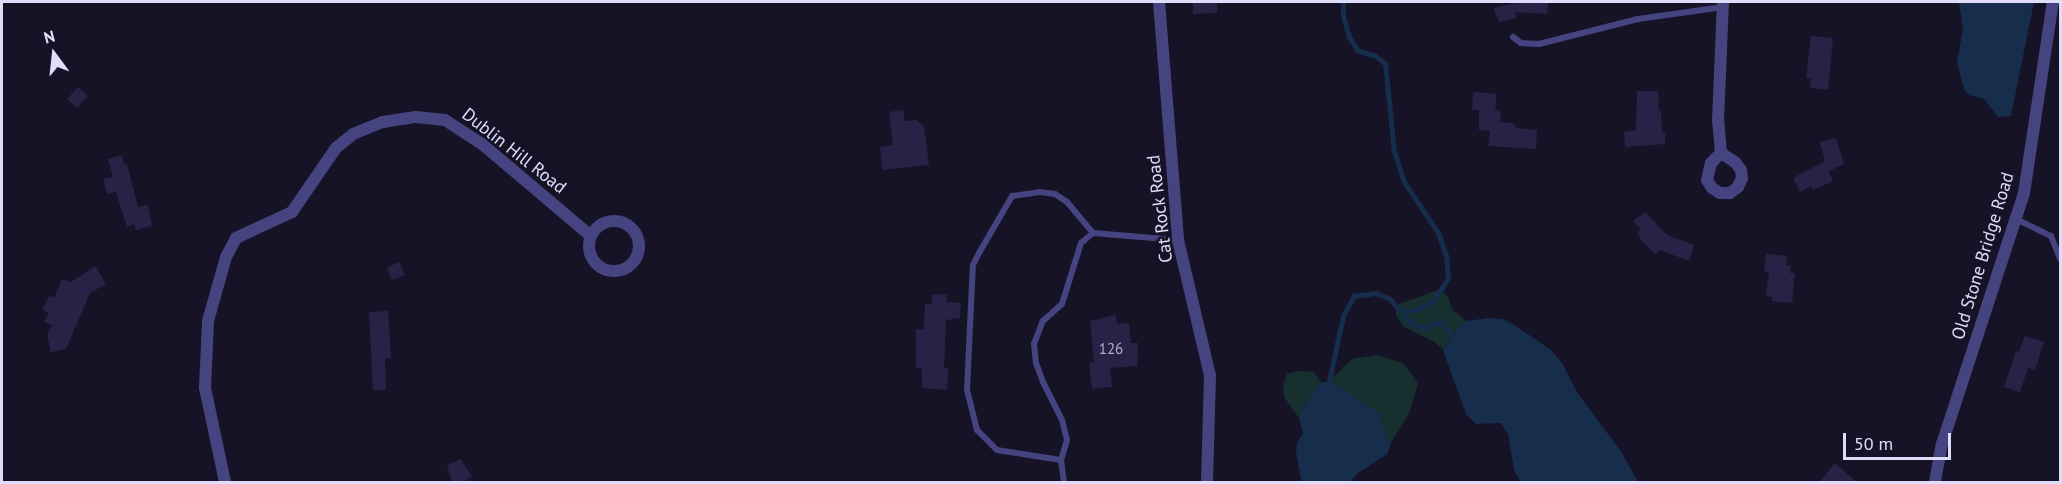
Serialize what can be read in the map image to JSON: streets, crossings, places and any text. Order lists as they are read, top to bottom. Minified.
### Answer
{"streets":{"street":["Dublin Hill Road","Cat Rock Road","Old Stone Bridge Road"]},"house_numbers":["126"],"scale_bar":"50 m","north":"top"}
